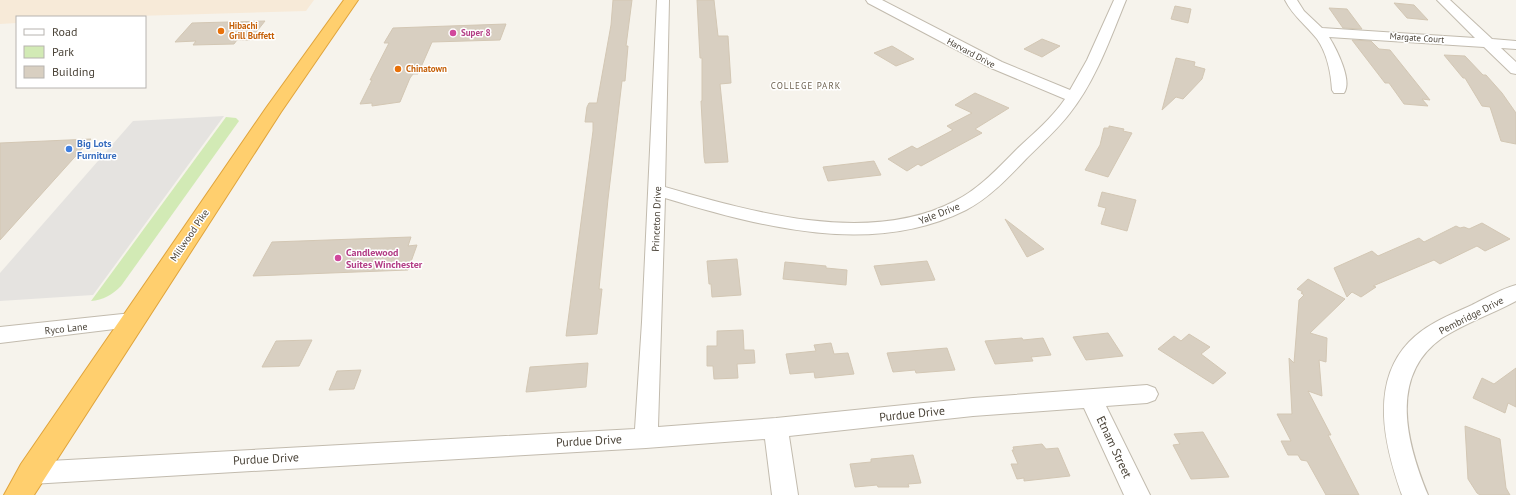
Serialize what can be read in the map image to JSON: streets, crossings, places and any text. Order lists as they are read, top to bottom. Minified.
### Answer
{"streets":{"highway":["Millwood Pike"],"street":["Margate Court","Harvard Drive","Yale Drive","Princeton Drive","Pembridge Drive","Ryco Lane","Purdue Drive","Etnam Street"]},"crossings":[["Harvard Drive","Yale Drive"],["Yale Drive","Princeton Drive"],["Princeton Drive","Purdue Drive"],["Millwood Pike","Ryco Lane"],["Millwood Pike","Purdue Drive"],["Purdue Drive","Etnam Street"]],"districts":["COLLEGE PARK"],"places":["Hibachi Grill Buffett","Super 8","Chinatown","Big Lots Furniture","Candlewood Suites Winchester"],"legend":["Road","Park","Building"]}
